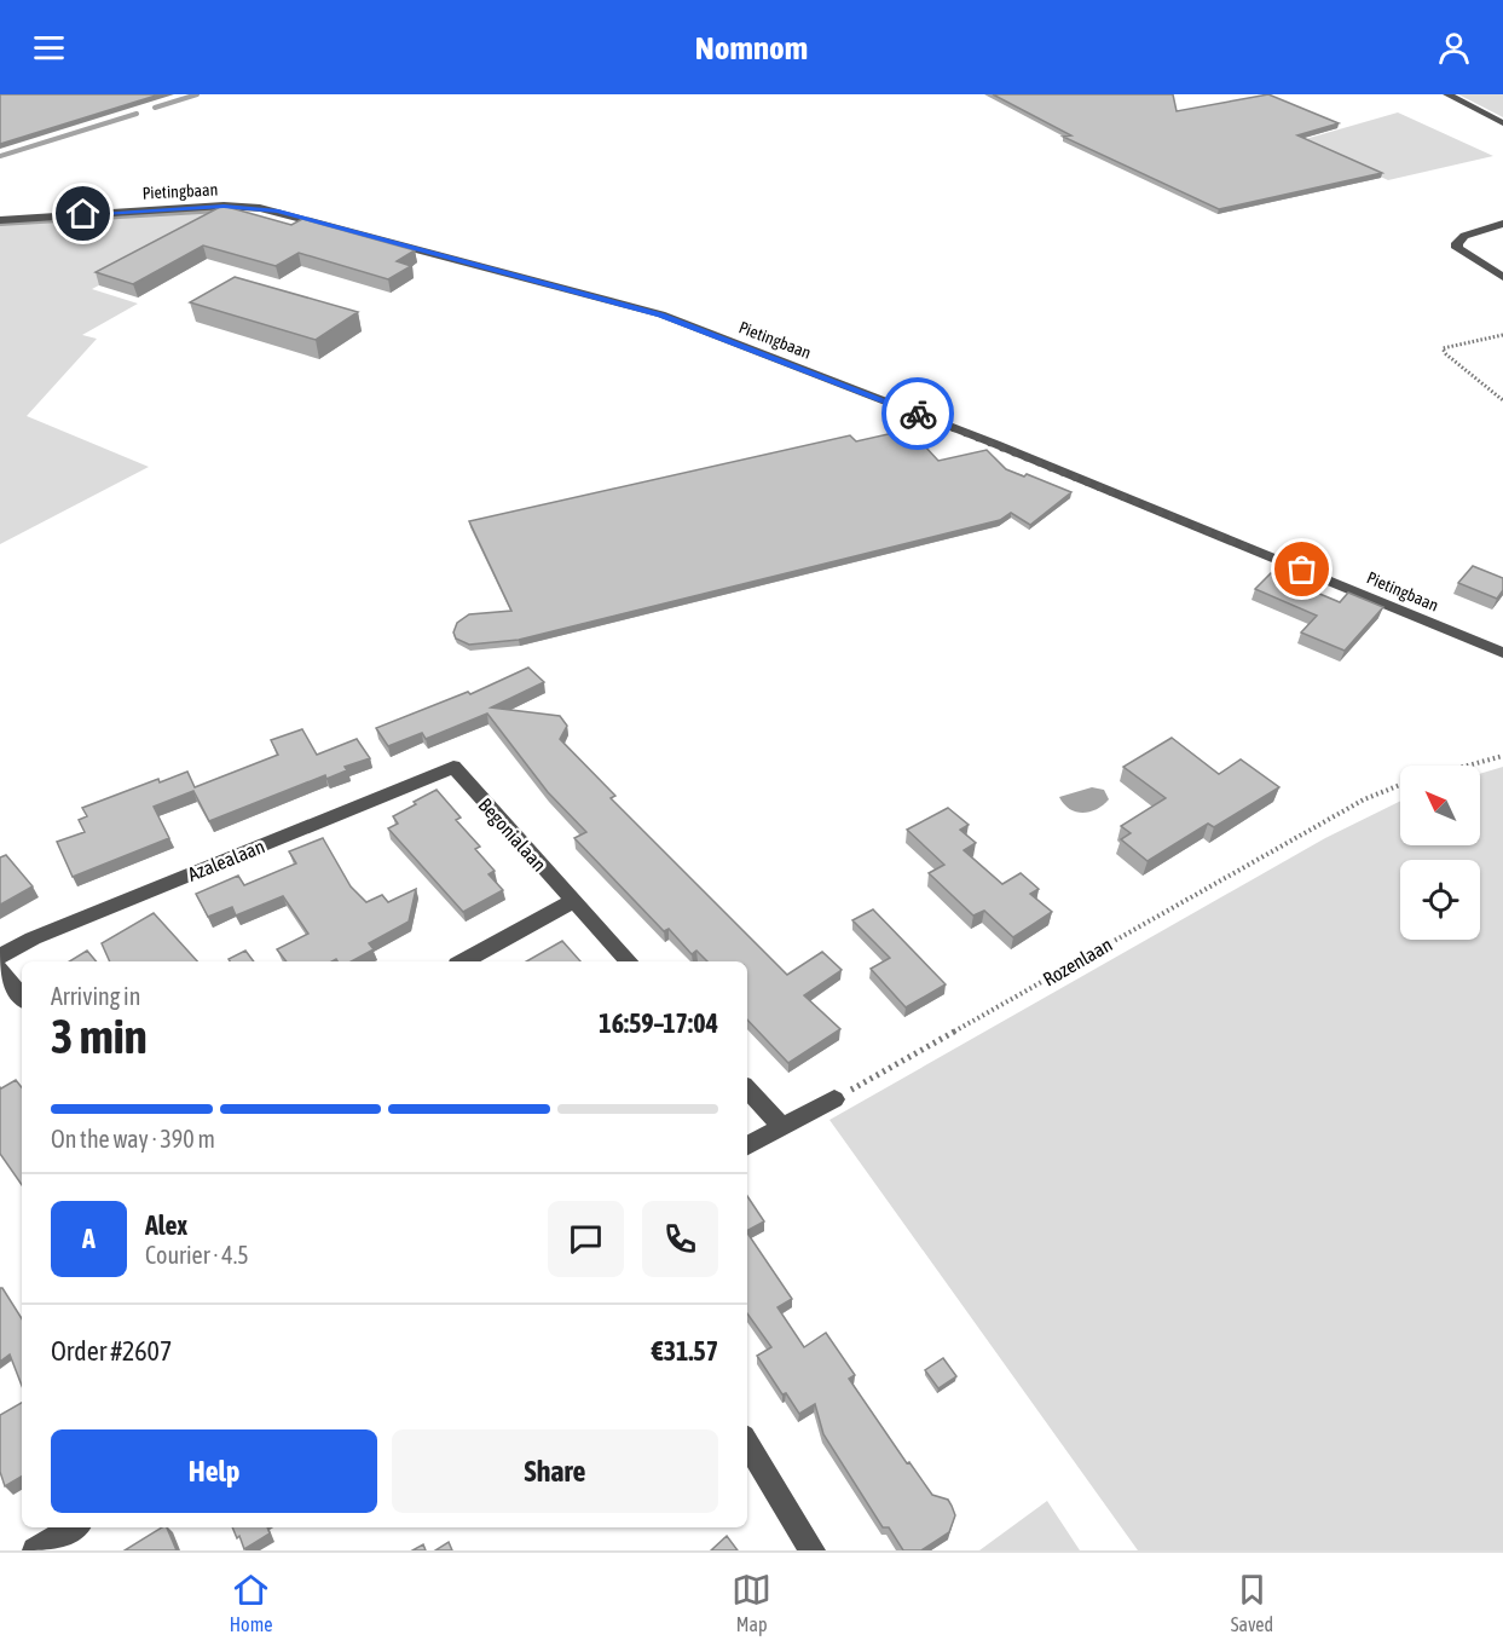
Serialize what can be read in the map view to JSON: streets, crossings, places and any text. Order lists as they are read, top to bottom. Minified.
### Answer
{"streets":{"street":["Pietingbaan","Begonialaan","Azalealaan"],"path":["Rozenlaan"]},"crossings":[["Begonialaan","Azalealaan"]],"north":"top left","page":{"header":"Nomnom","heading":["3 min","Arriving in","16:59–17:04"],"panel":["Alex","Courier · 4.5","Order #2607","€31.57"],"bar":"On the way · 390 m","round":"A","buttons":["Help","Share"],"tabs":["Home","Map","Saved"]}}
